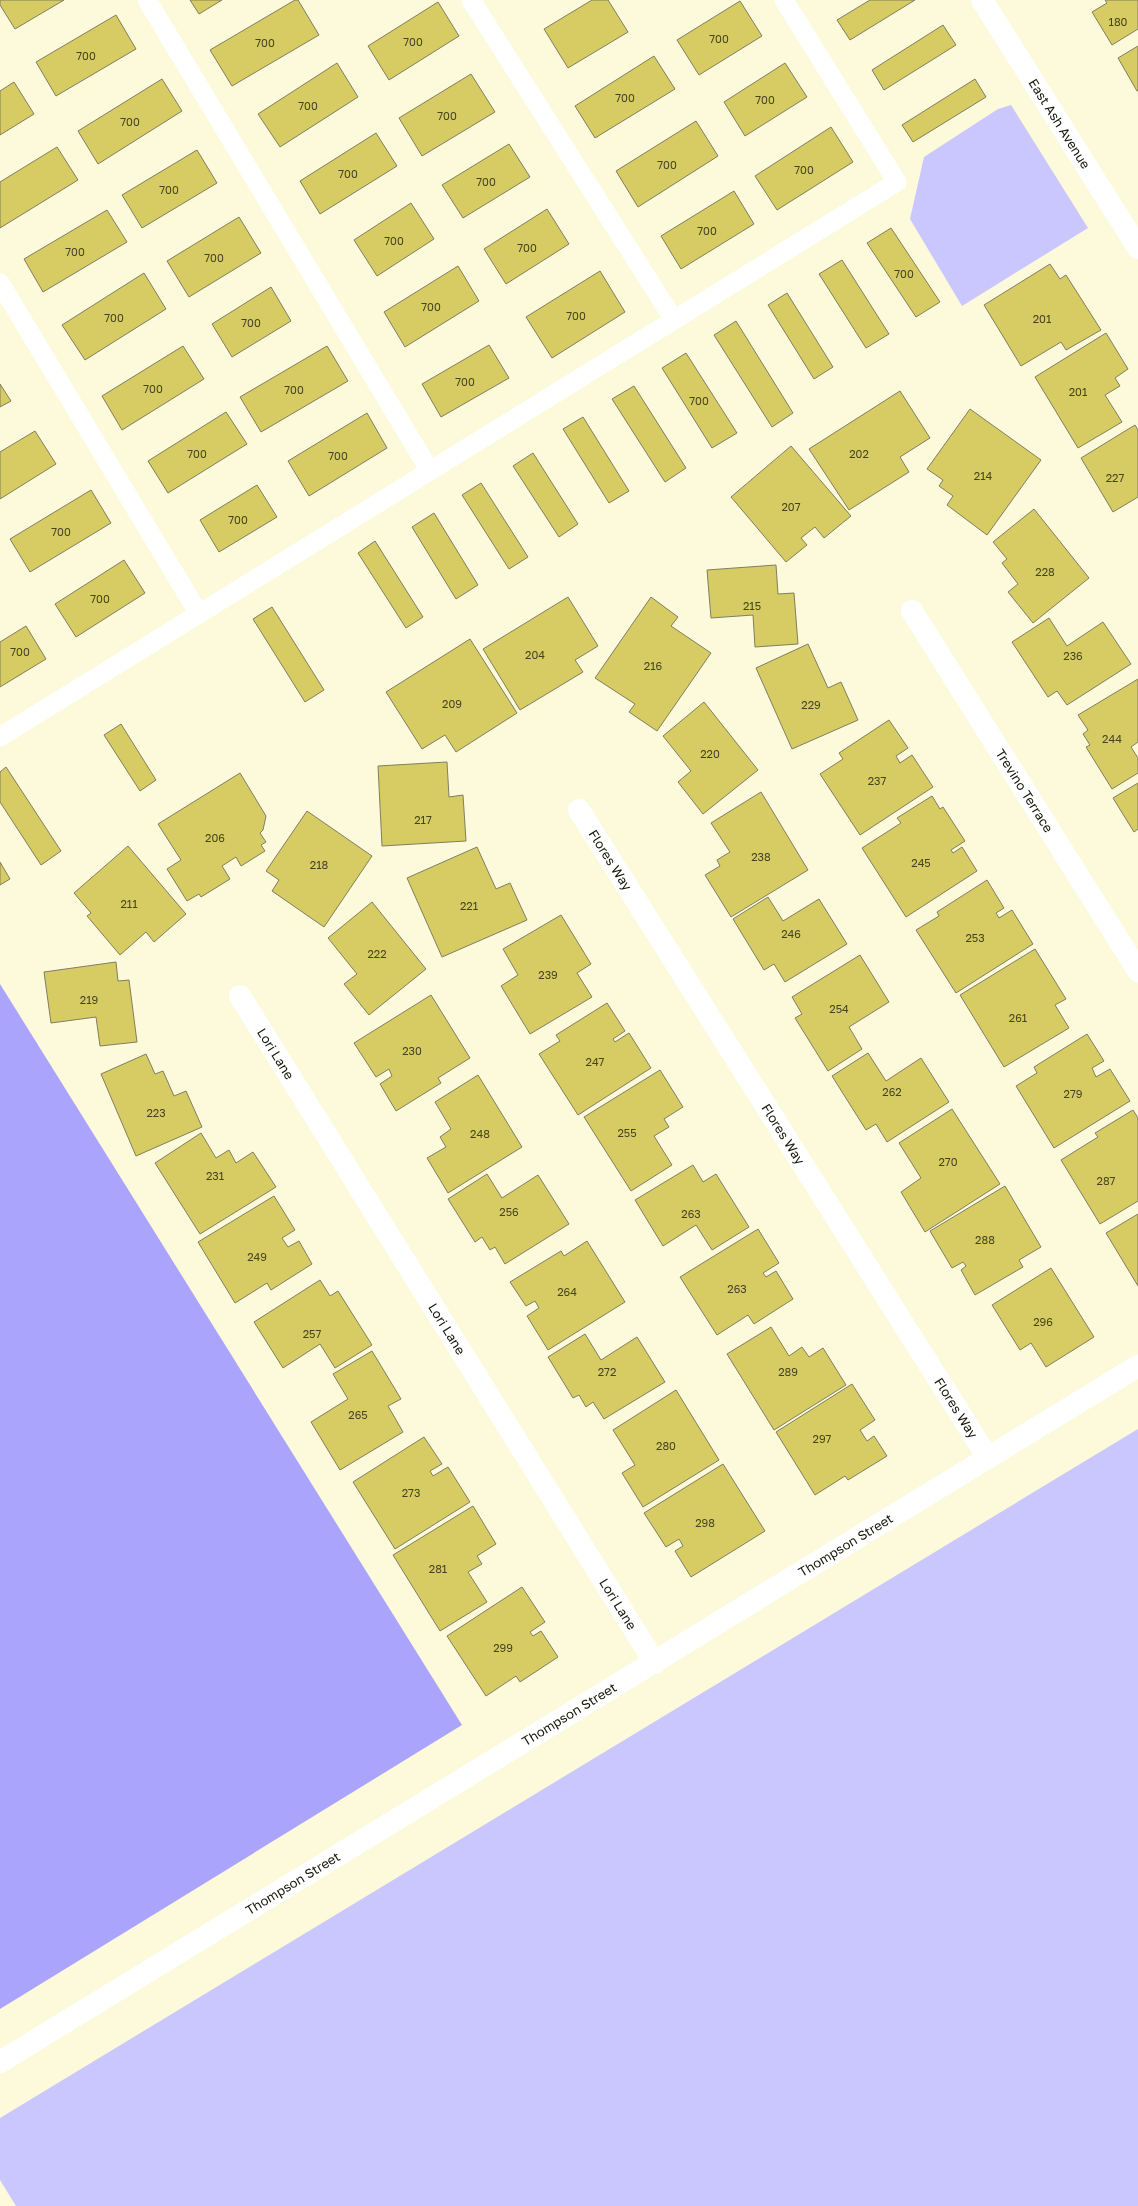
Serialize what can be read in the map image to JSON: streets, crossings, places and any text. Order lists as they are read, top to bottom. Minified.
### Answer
{"streets":{"street":["East Ash Avenue","Trevino Terrace","Flores Way","Lori Lane","Thompson Street"]},"crossings":[["Flores Way","Thompson Street"],["Lori Lane","Thompson Street"]],"house_numbers":["180","700","700","700","700","700","700","700","700","700","700","700","700","700","700","700","700","700","700","700","700","700","700","700","201","700","700","700","700","201","700","700","202","700","214","227","207","700","700","228","700","215","700","204","236","216","209","229","244","220","237","217","206","238","245","218","211","221","246","253","222","239","219","254","261","230","247","262","279","223","255","248","270","231","287","256","263","288","249","263","264","296","257","272","289","265","297","280","273","298","281","299"]}
